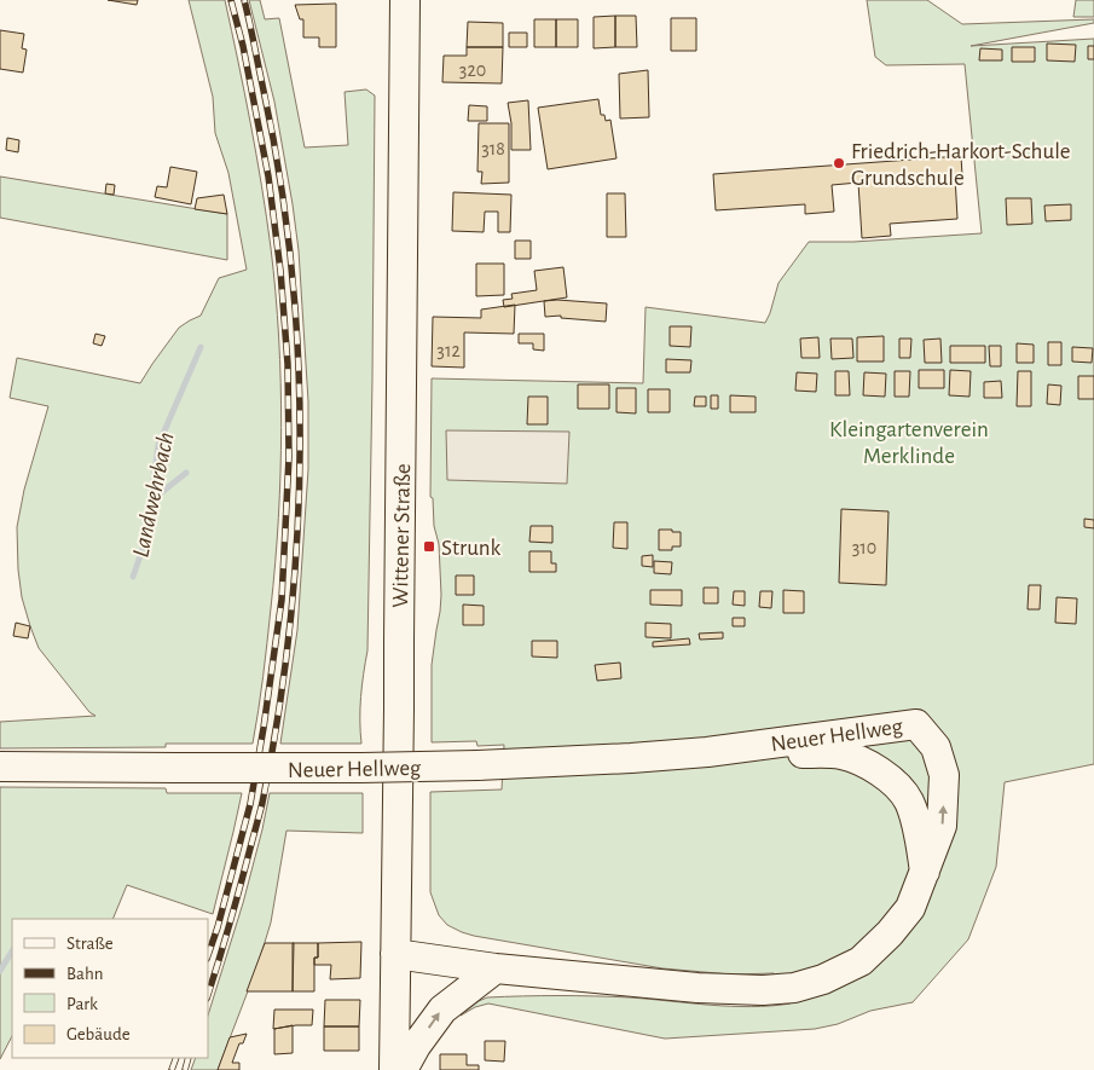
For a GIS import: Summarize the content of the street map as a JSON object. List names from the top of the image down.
{
  "streets": {
    "main road": ["Wittener Straße", "Neuer Hellweg"]
  },
  "crossings": [
    ["Wittener Straße", "Neuer Hellweg"]
  ],
  "water": ["Landwehrbach"],
  "parks": ["Kleingartenverein Merklinde"],
  "places": {
    "other": ["Friedrich-Harkort-Schule Grundschule"],
    "transit": ["Strunk"]
  },
  "house_numbers": [
    "320",
    "318",
    "312",
    "310"
  ],
  "legend": [
    "Straße",
    "Bahn",
    "Park",
    "Gebäude"
  ]
}
